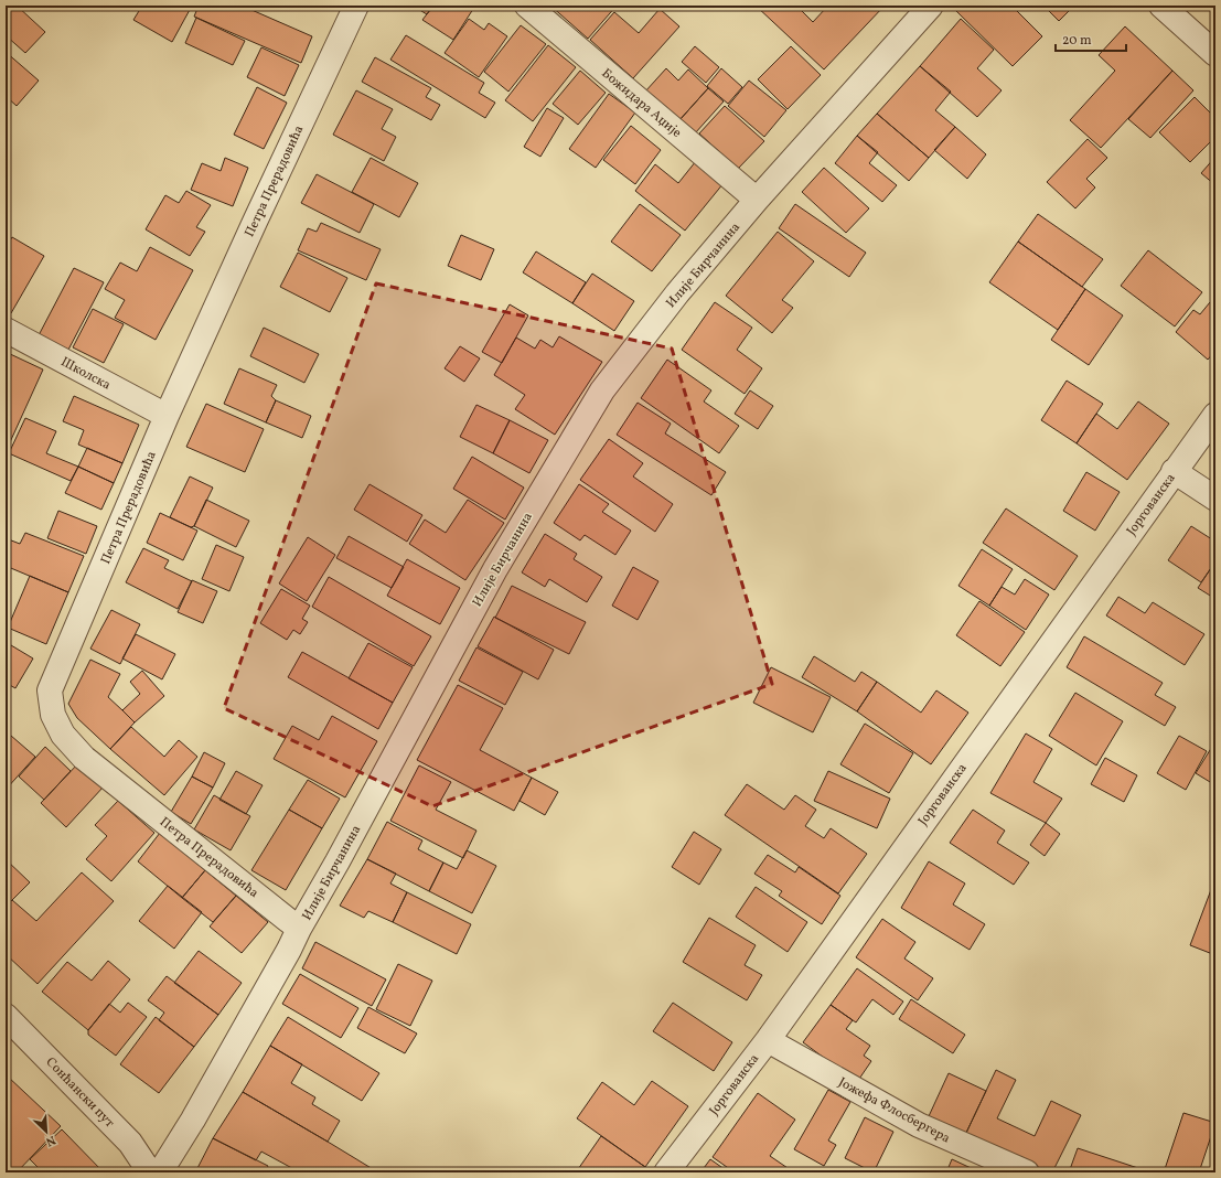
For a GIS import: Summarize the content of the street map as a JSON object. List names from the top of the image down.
{
  "streets": {
    "street": [
      "Божидара Аџије",
      "Петра Прерадовића",
      "Илије Бирчанина",
      "Школска",
      "Јоргованска",
      "Сонћански пут",
      "Јожефа Флосбергера"
    ]
  },
  "crossings": [
    ["Божидара Аџије", "Илије Бирчанина"],
    ["Петра Прерадовића", "Илије Бирчанина"],
    ["Петра Прерадовића", "Школска"],
    ["Јоргованска", "Јожефа Флосбергера"]
  ],
  "scale_bar": "20 m",
  "north": "bottom right"
}
